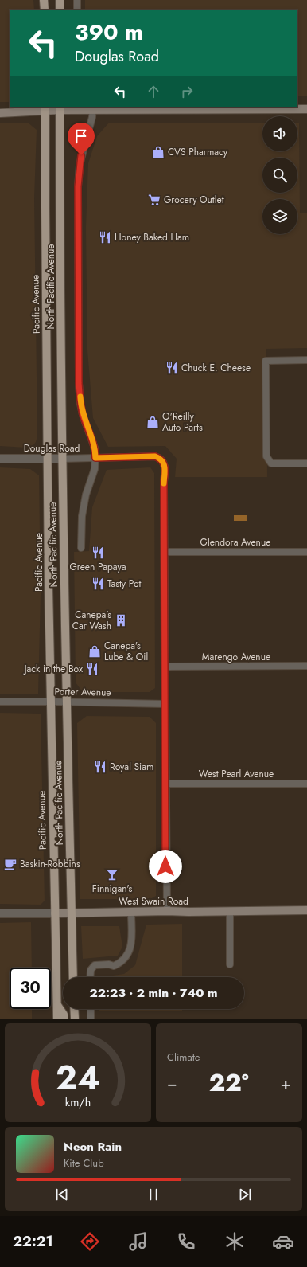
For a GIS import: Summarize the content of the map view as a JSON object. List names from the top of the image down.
{
  "streets": {
    "main road": ["North Pacific Avenue", "Pacific Avenue", "West Swain Road"],
    "street": [
      "Douglas Road",
      "Glendora Avenue",
      "Marengo Avenue",
      "Porter Avenue",
      "West Pearl Avenue"
    ]
  },
  "crossings": [
    ["North Pacific Avenue", "Douglas Road"],
    ["North Pacific Avenue", "Porter Avenue"],
    ["North Pacific Avenue", "West Swain Road"],
    ["Pacific Avenue", "Douglas Road"],
    ["Pacific Avenue", "Porter Avenue"],
    ["Pacific Avenue", "West Swain Road"],
    ["Douglas Road", "Glendora Avenue"]
  ],
  "places": {
    "shop": ["CVS Pharmacy", "O'Reilly Auto Parts", "Canepa's Lube & Oil"],
    "supermarket": ["Grocery Outlet"],
    "restaurant": [
      "Honey Baked Ham",
      "Chuck E. Cheese",
      "Green Papaya",
      "Tasty Pot",
      "Jack in the Box",
      "Royal Siam"
    ],
    "building": ["Canepa's Car Wash"],
    "cafe": ["Baskin-Robbins"],
    "bar": ["Finnigan's"]
  },
  "page": {
    "turn": ["390 m", "Douglas Road"],
    "limit": "30",
    "trip": "22:23 · 2 min · 740 m",
    "tile": "Climate",
    "heat": ["−", "22°", "+"],
    "song": ["Neon Rain", "Kite Club"],
    "tabs": "22:21",
    "gauge": ["24", "km/h"]
  }
}
